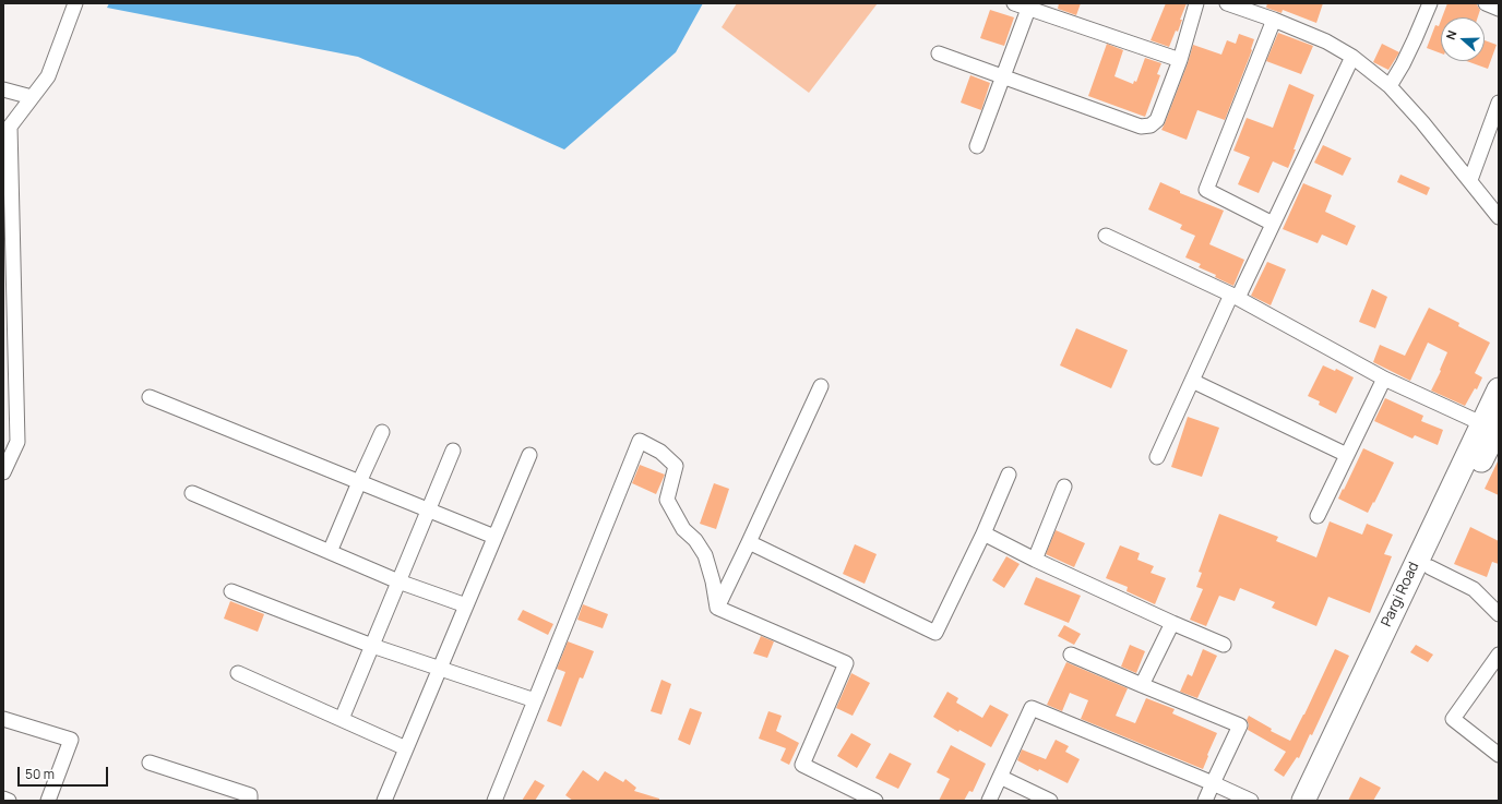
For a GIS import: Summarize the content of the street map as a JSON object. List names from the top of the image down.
{
  "streets": {
    "main road": ["Pargi Road"]
  },
  "scale_bar": "50 m",
  "north": "left"
}
